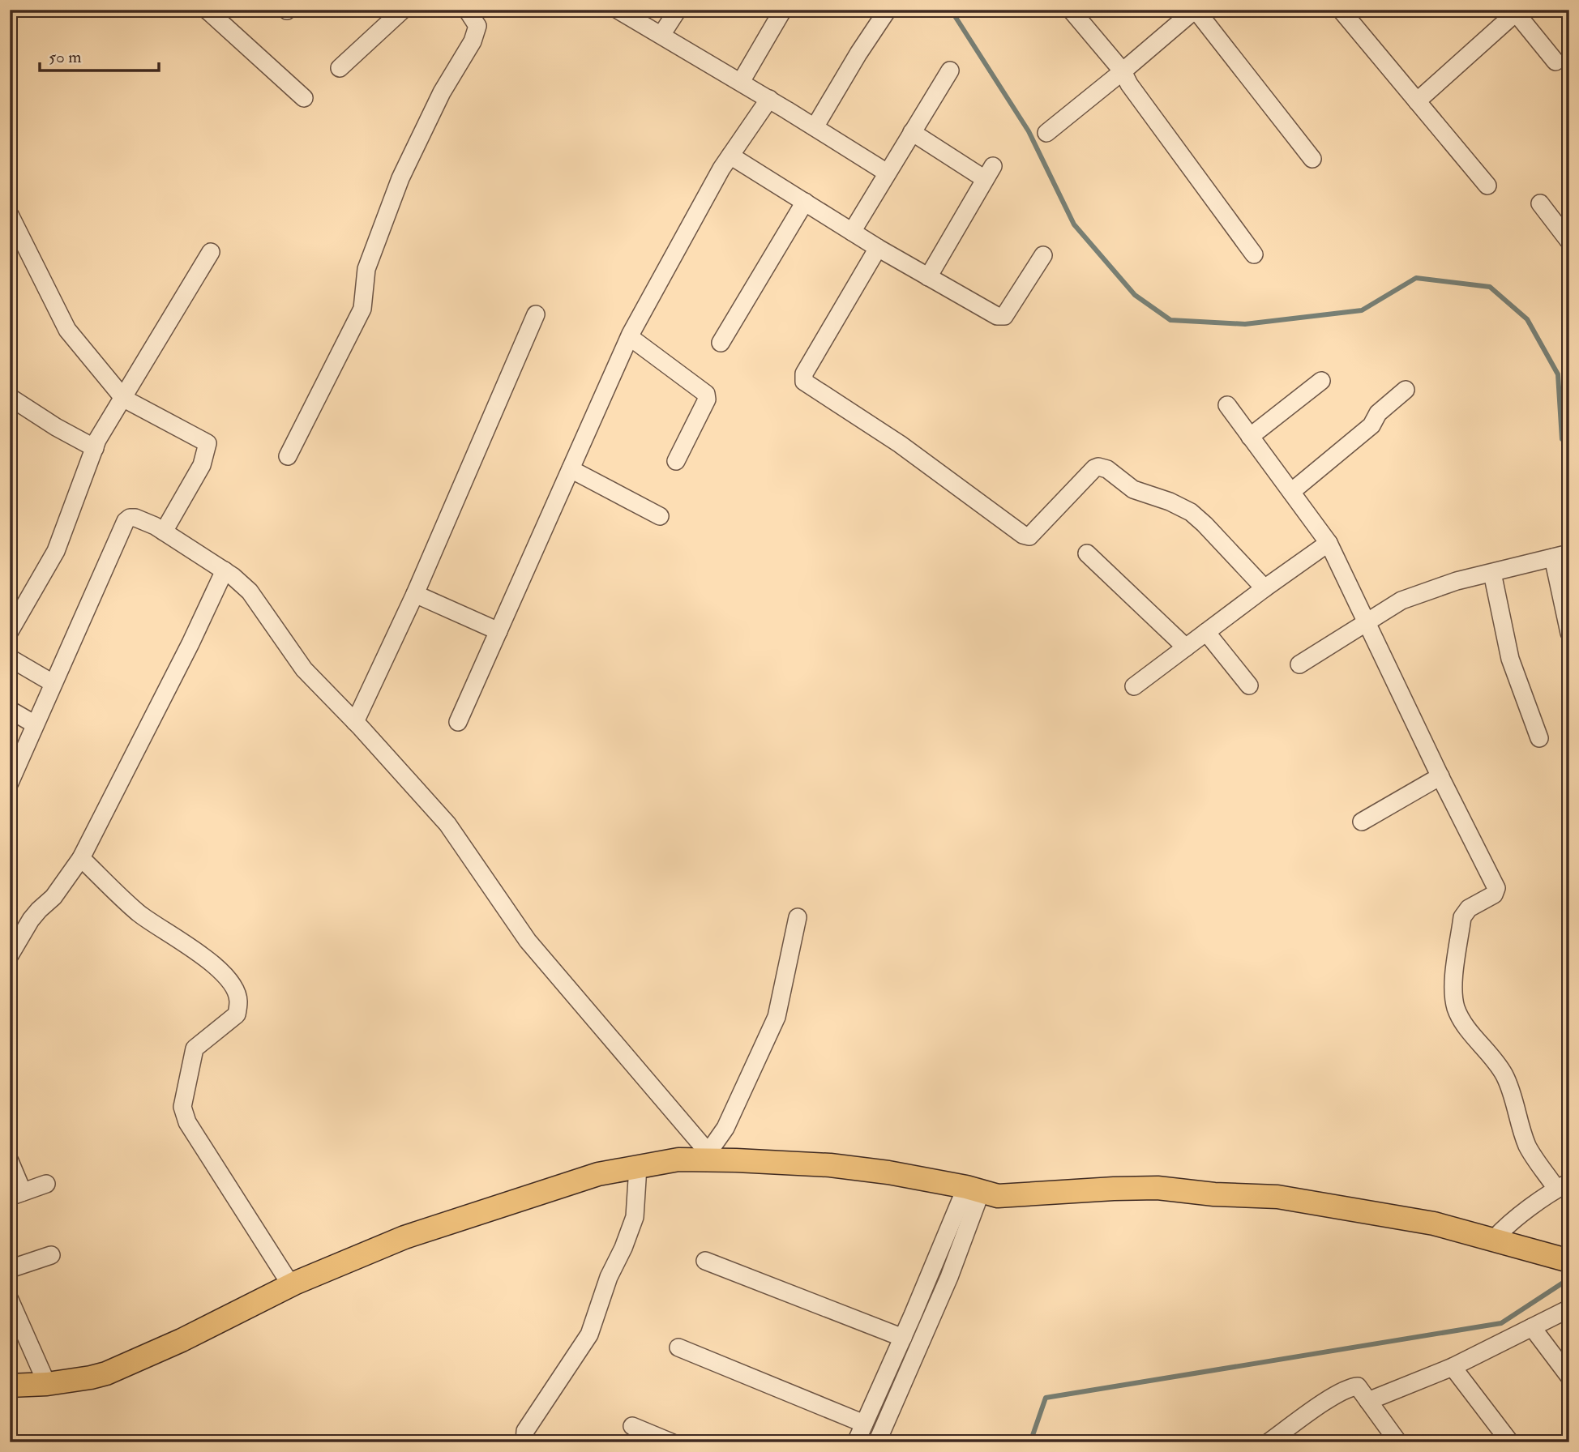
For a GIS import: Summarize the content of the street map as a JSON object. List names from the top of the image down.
{
  "scale_bar": "50 m"
}
